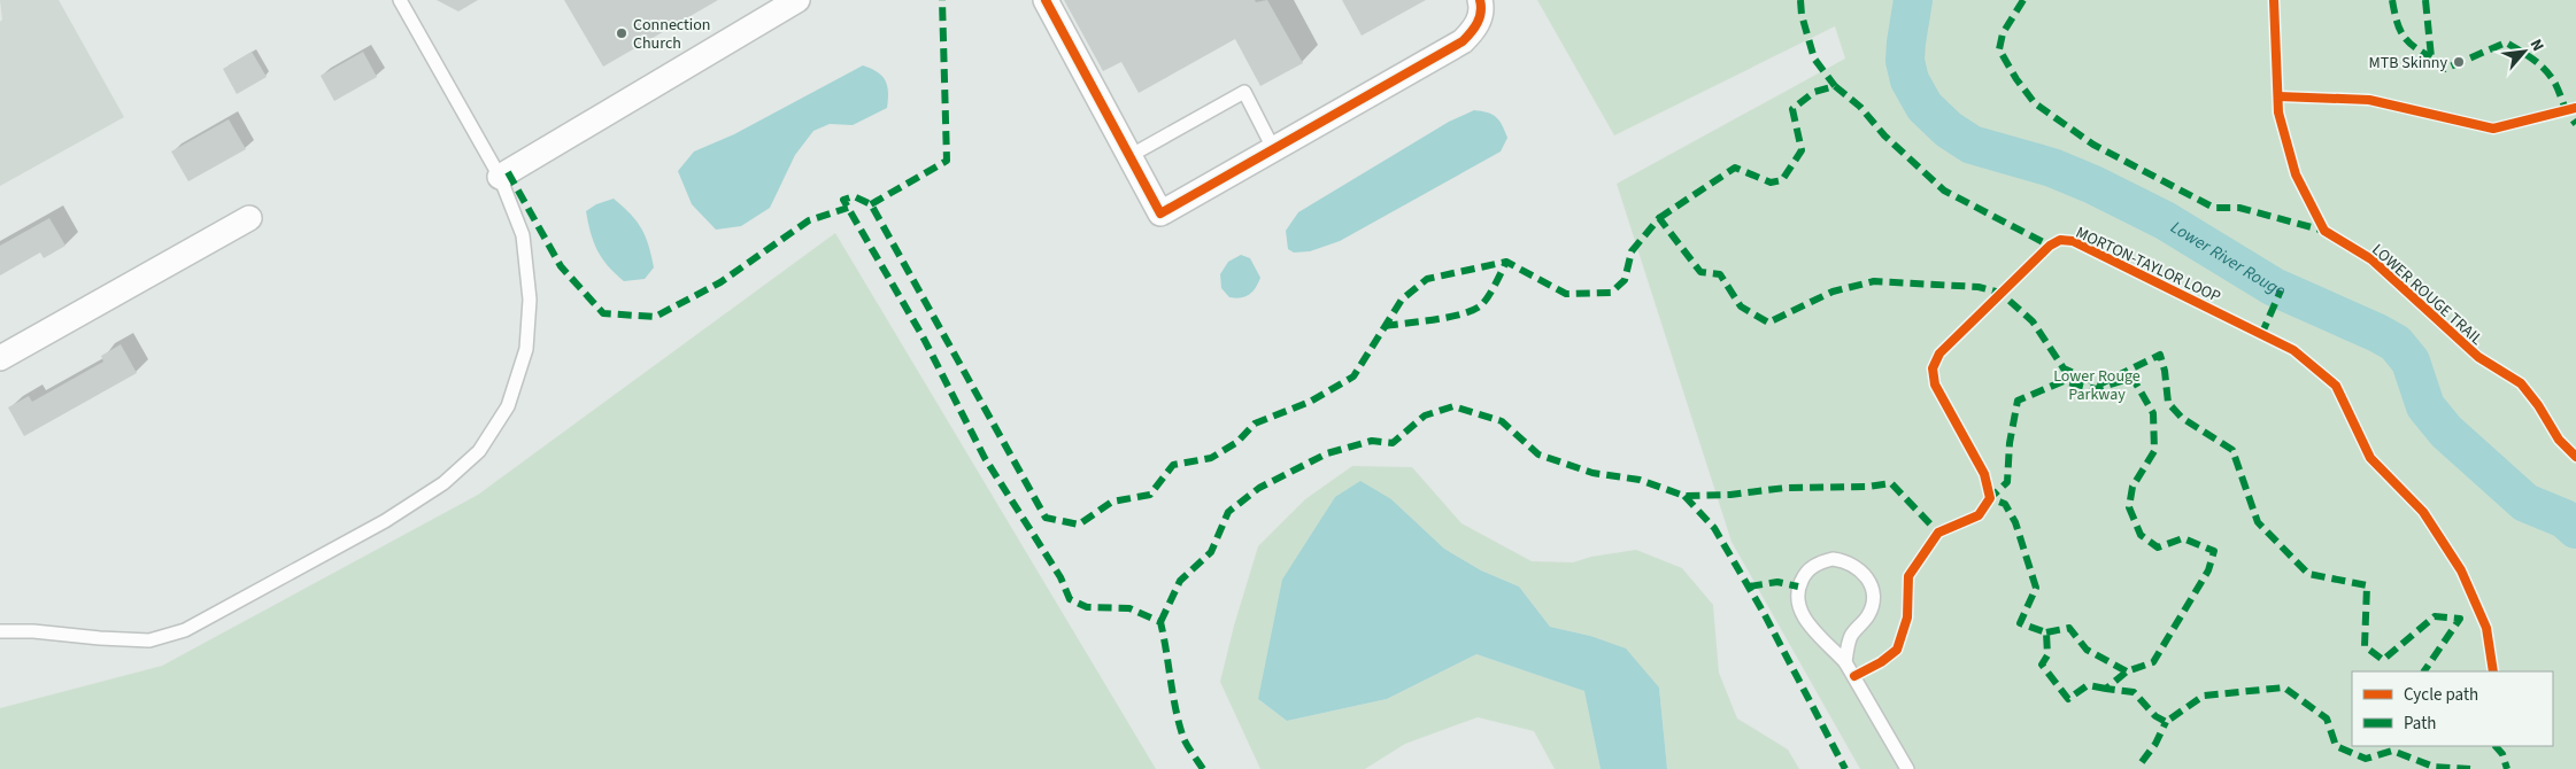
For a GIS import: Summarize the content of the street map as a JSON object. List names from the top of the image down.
{
  "streets": {
    "cycle path": ["MORTON-TAYLOR LOOP", "LOWER ROUGE TRAIL"]
  },
  "water": ["Lower River Rouge"],
  "parks": ["Lower Rouge Parkway"],
  "places": ["Connection Church", "MTB Skinny"],
  "legend": ["Cycle path", "Path"],
  "north": "top right"
}
